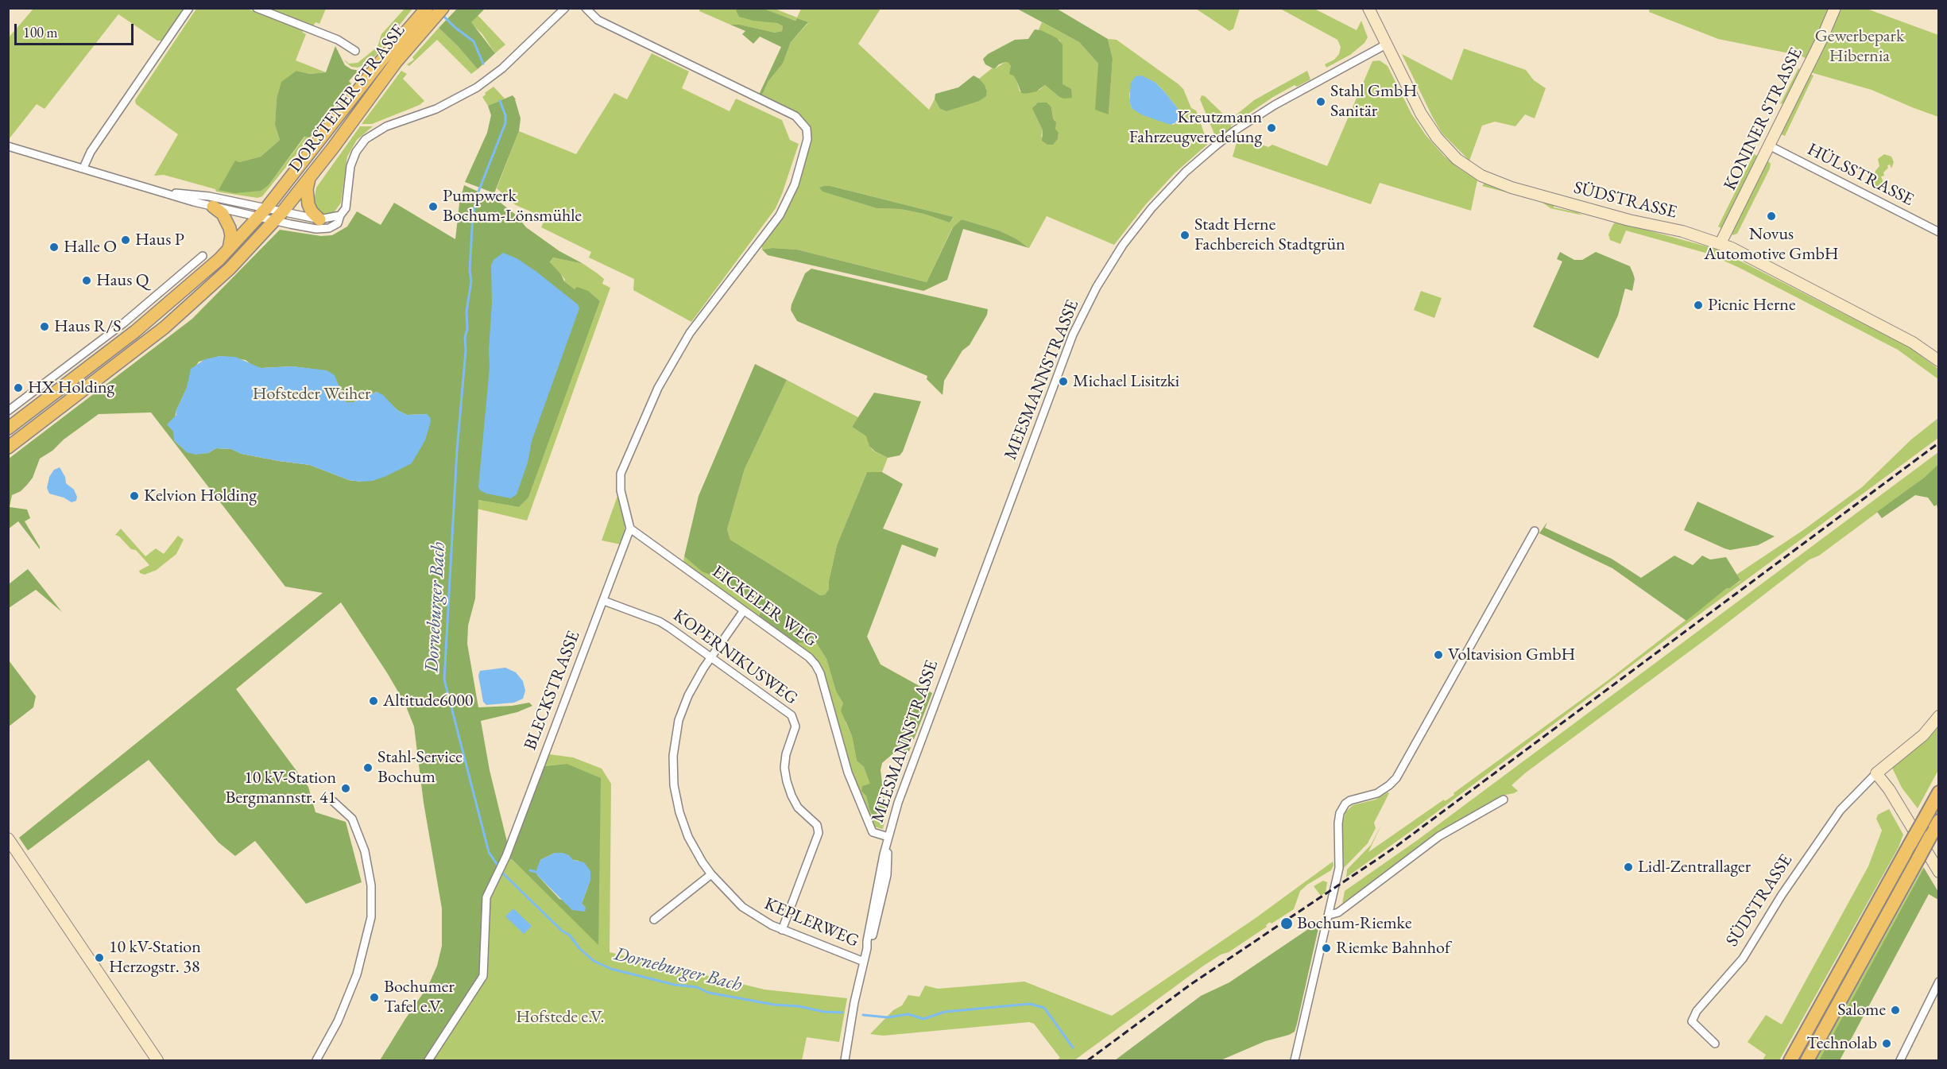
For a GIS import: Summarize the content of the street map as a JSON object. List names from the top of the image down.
{
  "streets": {
    "main road": ["DORSTENER STRASSE"],
    "street": [
      "KONINER STRASSE",
      "HÜLSSTRASSE",
      "SÜDSTRASSE",
      "MEESMANNSTRASSE",
      "EICKELER WEG",
      "KOPERNIKUSWEG",
      "BLECKSTRASSE",
      "KEPLERWEG"
    ]
  },
  "crossings": [
    ["KONINER STRASSE", "HÜLSSTRASSE"],
    ["KONINER STRASSE", "SÜDSTRASSE"],
    ["SÜDSTRASSE", "MEESMANNSTRASSE"],
    ["MEESMANNSTRASSE", "EICKELER WEG"],
    ["MEESMANNSTRASSE", "KEPLERWEG"],
    ["EICKELER WEG", "BLECKSTRASSE"],
    ["EICKELER WEG", "KEPLERWEG"],
    ["KOPERNIKUSWEG", "BLECKSTRASSE"],
    ["KOPERNIKUSWEG", "KEPLERWEG"]
  ],
  "water": ["Dorneburger Bach"],
  "parks": ["Gewerbepark Hibernia", "Hofsteder Weiher", "Hofstede e.V."],
  "places": [
    "Stahl GmbH Sanitär",
    "Kreutzmann Fahrzeugveredelung",
    "Pumpwerk Bochum-Lönsmühle",
    "Novus Automotive GmbH",
    "Stadt Herne Fachbereich Stadtgrün",
    "Haus P",
    "Halle O",
    "Haus Q",
    "Picnic Herne",
    "Haus R/S",
    "Michael Lisitzki",
    "HX Holding",
    "Kelvion Holding",
    "Voltavision GmbH",
    "Altitude6000",
    "Stahl-Service Bochum",
    "10 kV-Station Bergmannstr. 41",
    "Lidl-Zentrallager",
    "Bochum-Riemke",
    "Riemke Bahnhof",
    "10 kV-Station Herzogstr. 38",
    "Bochumer Tafel e.V.",
    "Salome",
    "Technolab"
  ],
  "scale_bar": "100 m"
}
